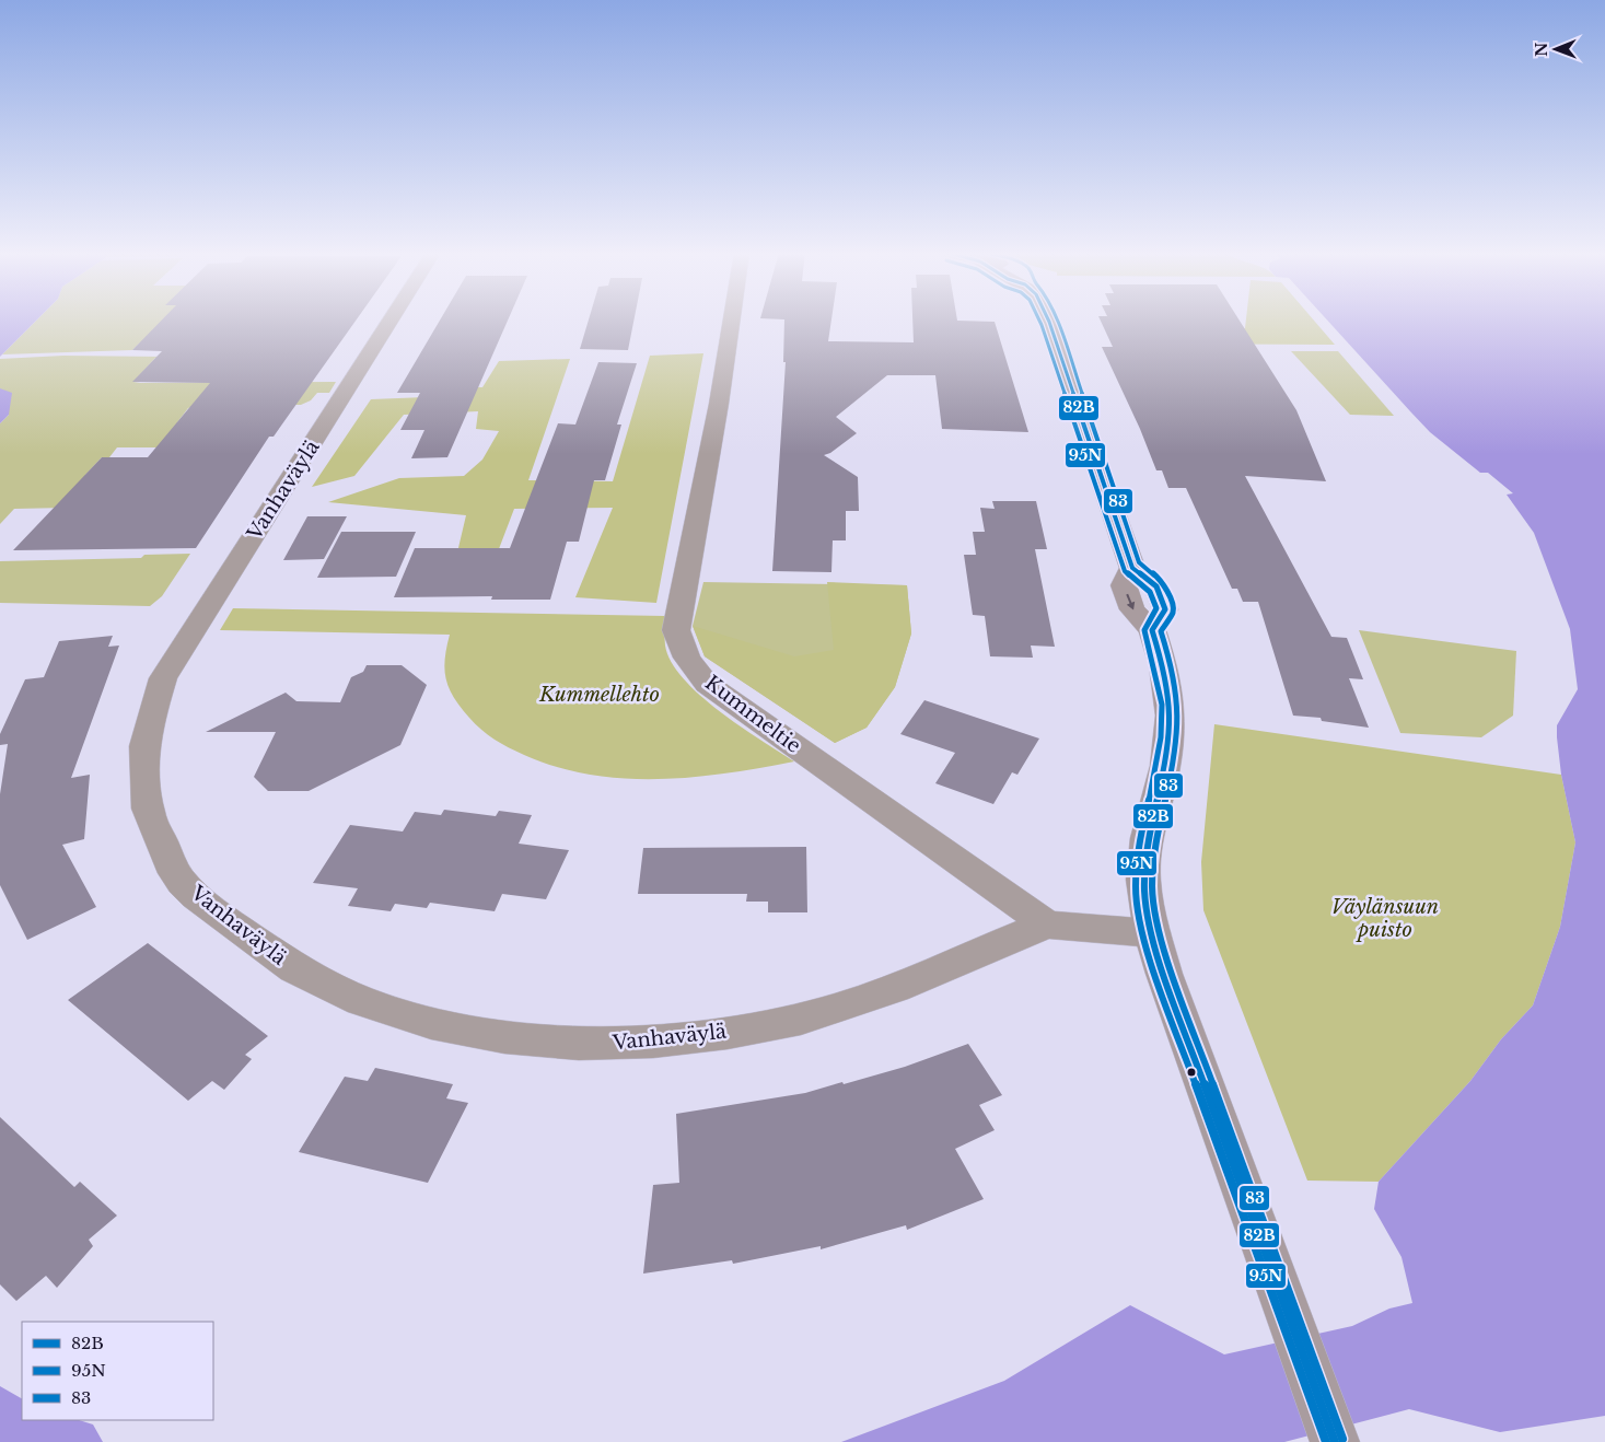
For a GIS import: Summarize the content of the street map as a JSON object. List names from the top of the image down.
{
  "streets": {
    "street": ["Vanhaväylä", "Kummeltie"]
  },
  "crossings": [
    ["Vanhaväylä", "Kummeltie"]
  ],
  "parks": ["Kummellehto", "Väylänsuun puisto"],
  "lines": ["transit line 82B", "transit line 95N", "transit line 83"],
  "legend": ["82B", "95N", "83"],
  "north": "left"
}
